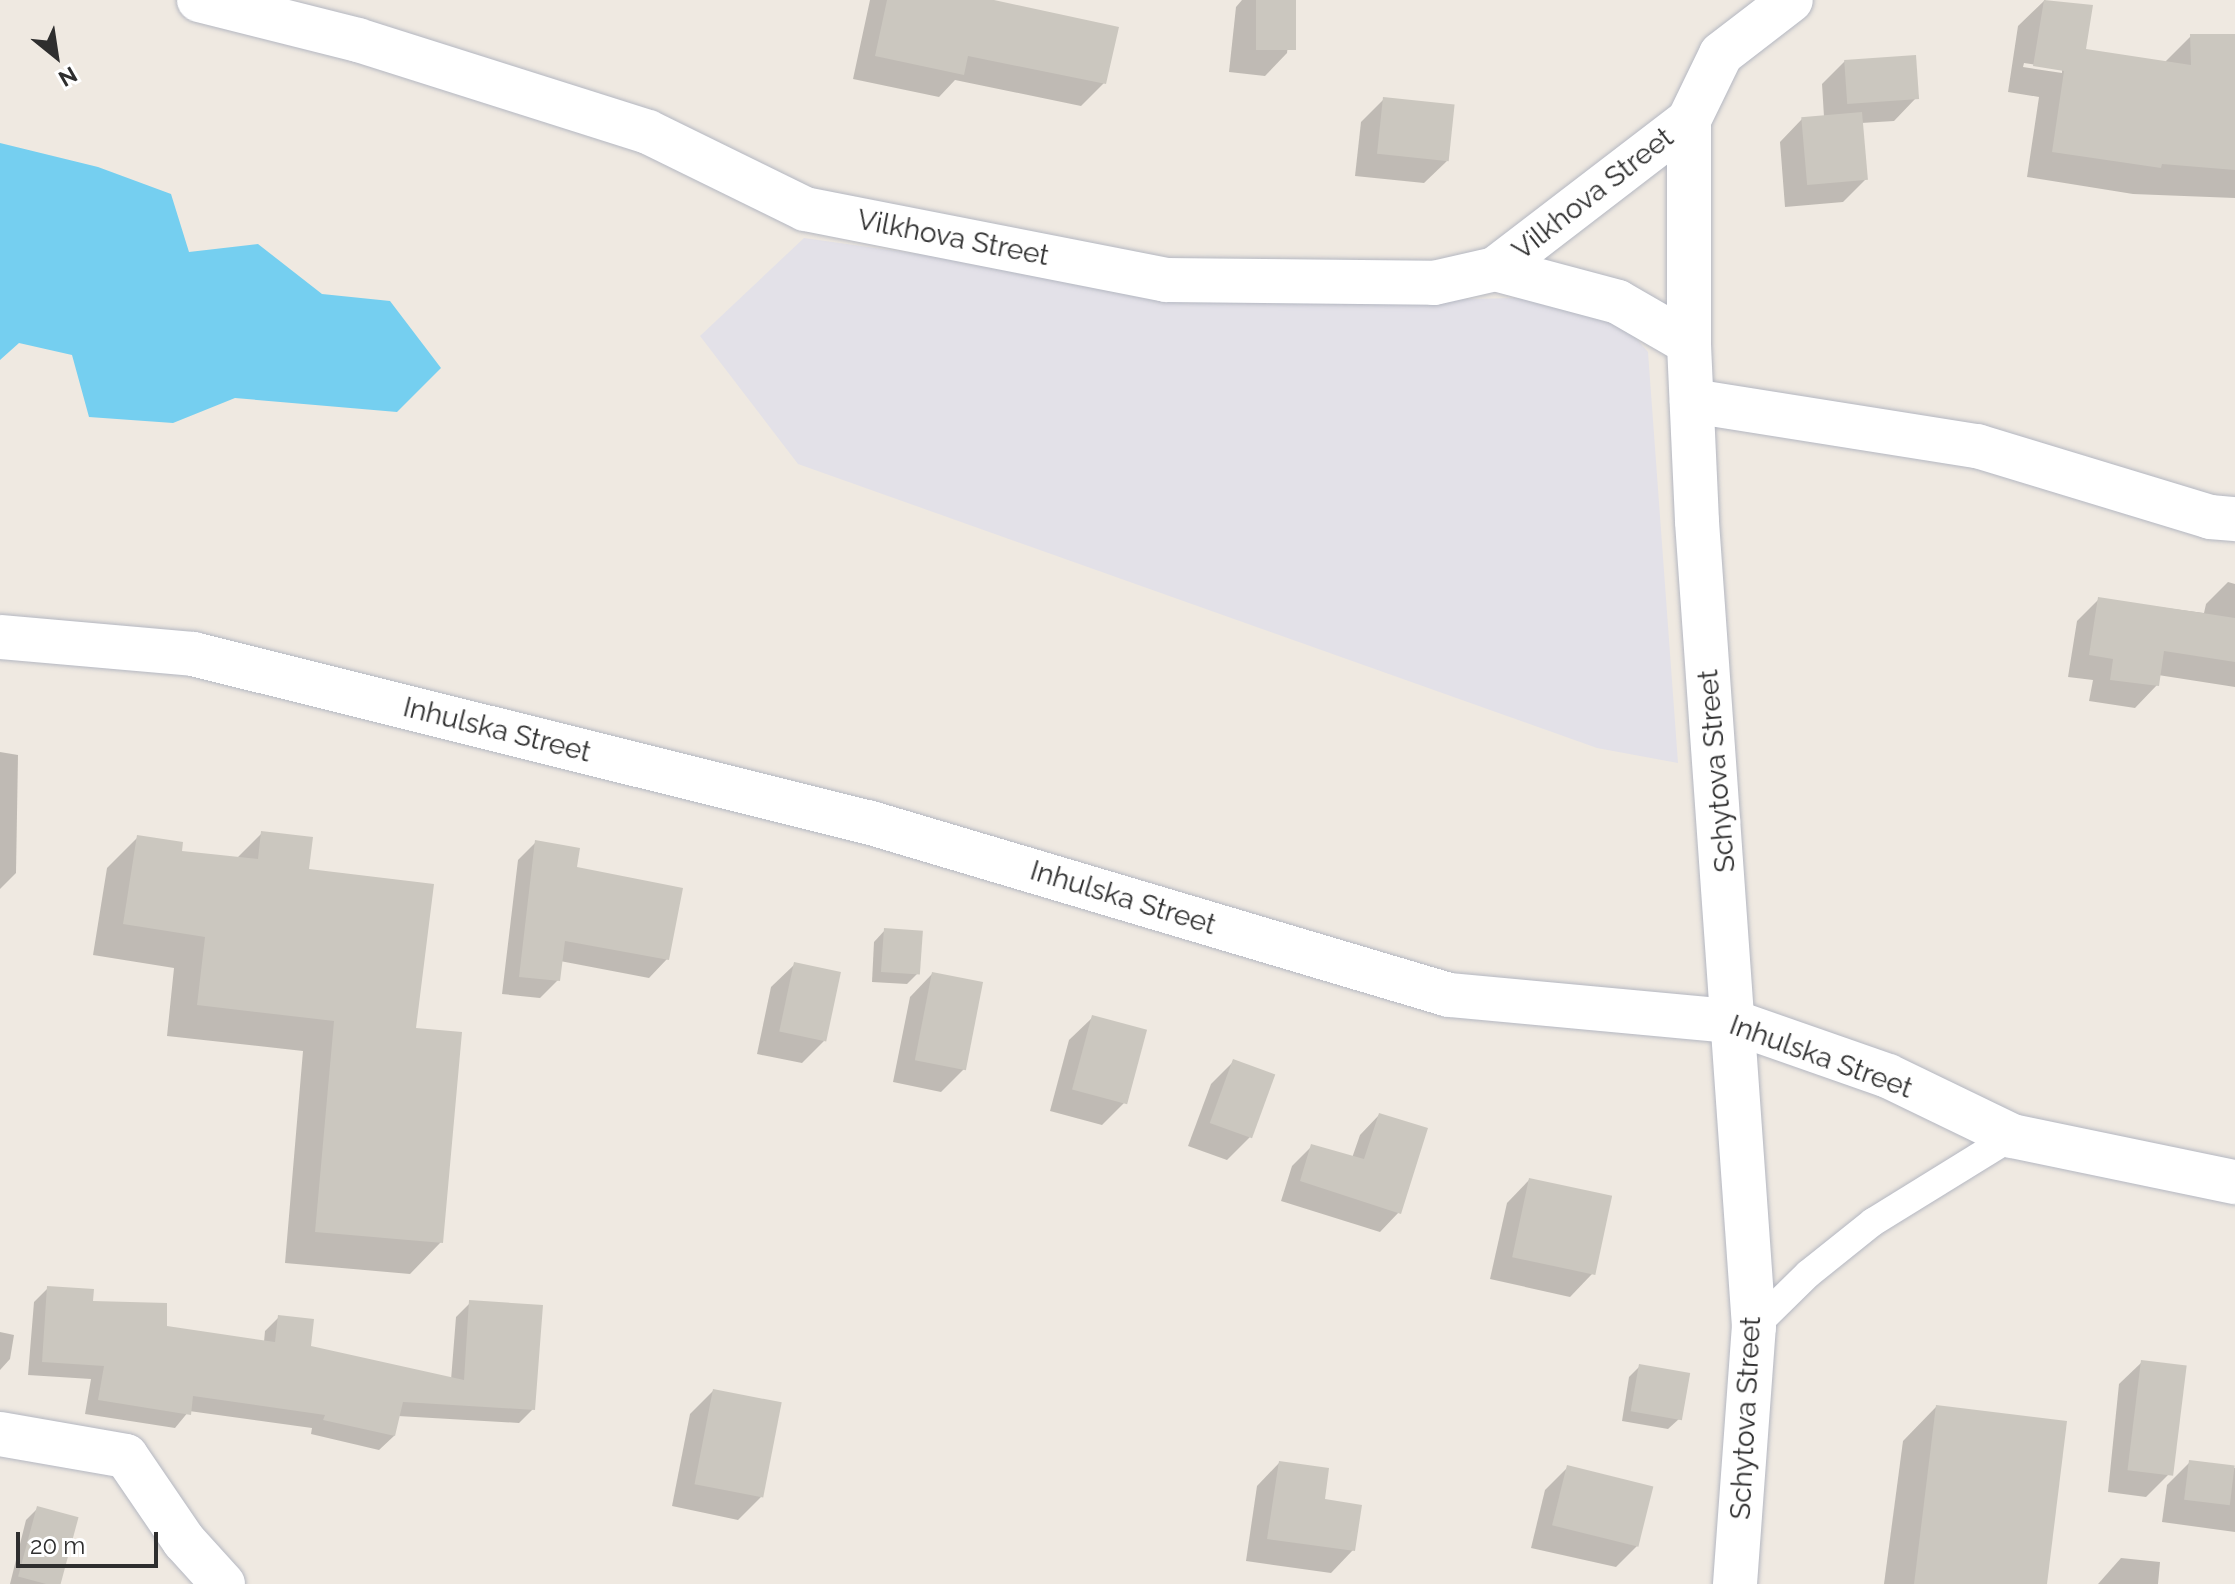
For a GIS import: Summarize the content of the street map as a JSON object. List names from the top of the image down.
{
  "streets": {
    "street": ["Vilkhova Street", "Inhulska Street", "Schytova Street"]
  },
  "crossings": [
    ["Vilkhova Street", "Schytova Street"],
    ["Inhulska Street", "Schytova Street"]
  ],
  "scale_bar": "20 m",
  "north": "bottom right"
}
